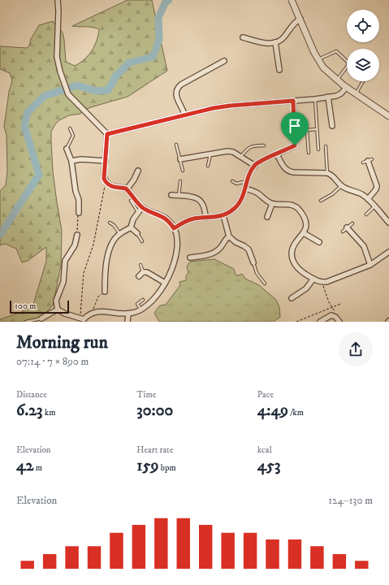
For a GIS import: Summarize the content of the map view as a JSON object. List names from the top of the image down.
{
  "scale_bar": "100 m",
  "page": {
    "scale": "100 m",
    "heading": ["Morning run", "07:14 · 7 × 890 m"],
    "stats": [
      ["Distance", "6.23 km"],
      ["Time", "30:00"],
      ["Pace", "4:49 /km"],
      ["Elevation", "42 m"],
      ["Heart rate", "159 bpm"],
      ["kcal", "453"]
    ],
    "chart": ["Elevation", "124–130 m"]
  }
}
